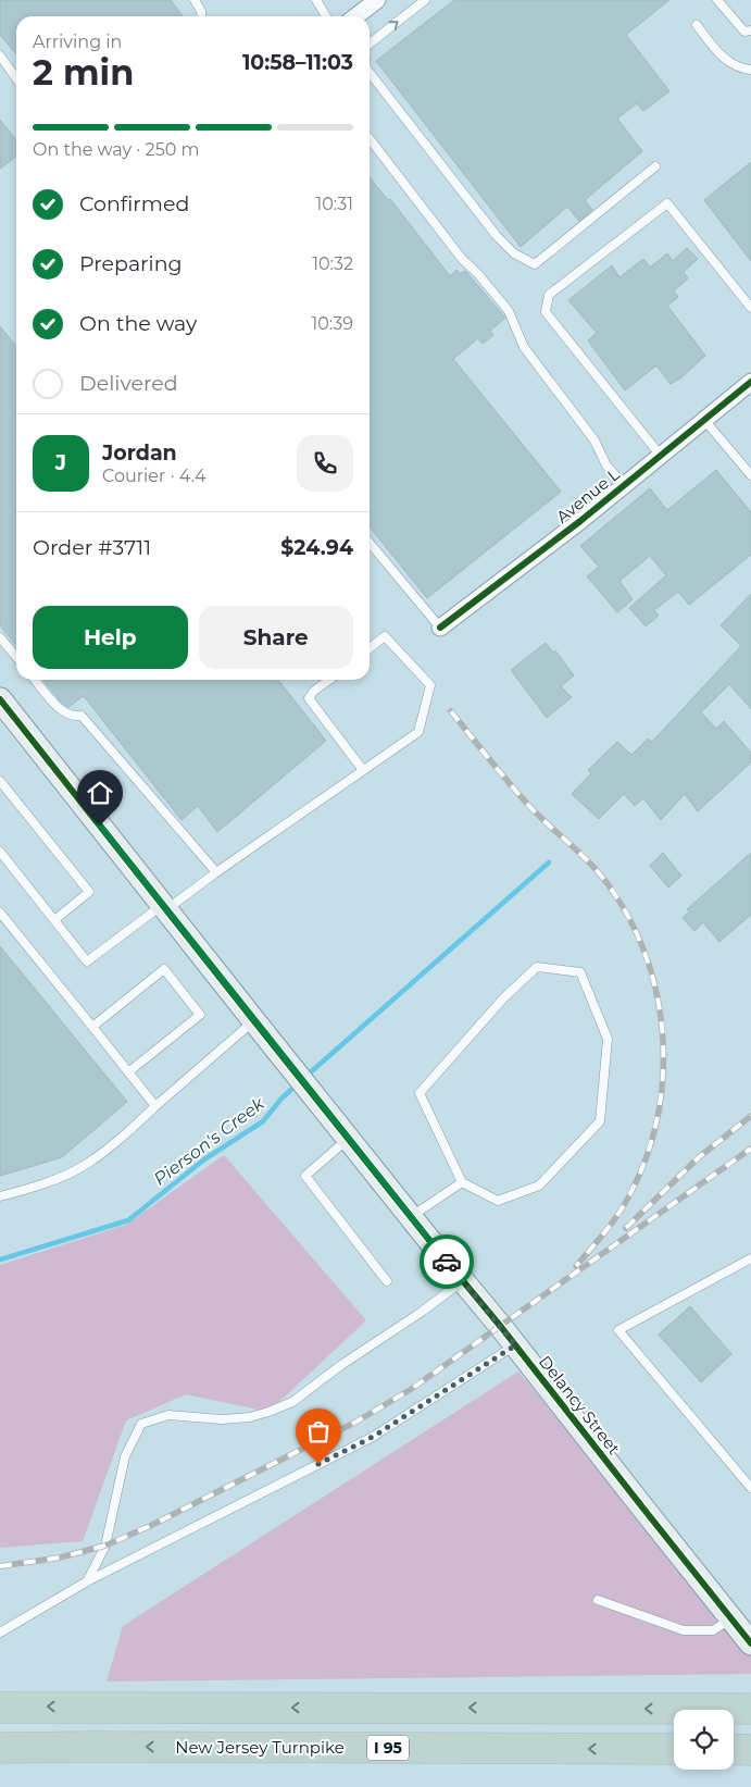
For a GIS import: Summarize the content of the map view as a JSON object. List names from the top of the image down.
{
  "streets": {
    "highway": ["New Jersey Turnpike", "I 95"],
    "street": ["Avenue L", "Delancy Street"]
  },
  "water": ["Pierson's Creek"],
  "page": {
    "heading": ["2 min", "Arriving in", "10:58–11:03"],
    "panel": [
      "Jordan",
      "Courier · 4.4",
      "Order #3711",
      "$24.94"
    ],
    "bar": "On the way · 250 m",
    "list": [
      ["Confirmed", "10:31"],
      ["Preparing", "10:32"],
      ["On the way", "10:39"],
      "Delivered"
    ],
    "round": "J",
    "buttons": ["Help", "Share"]
  }
}
